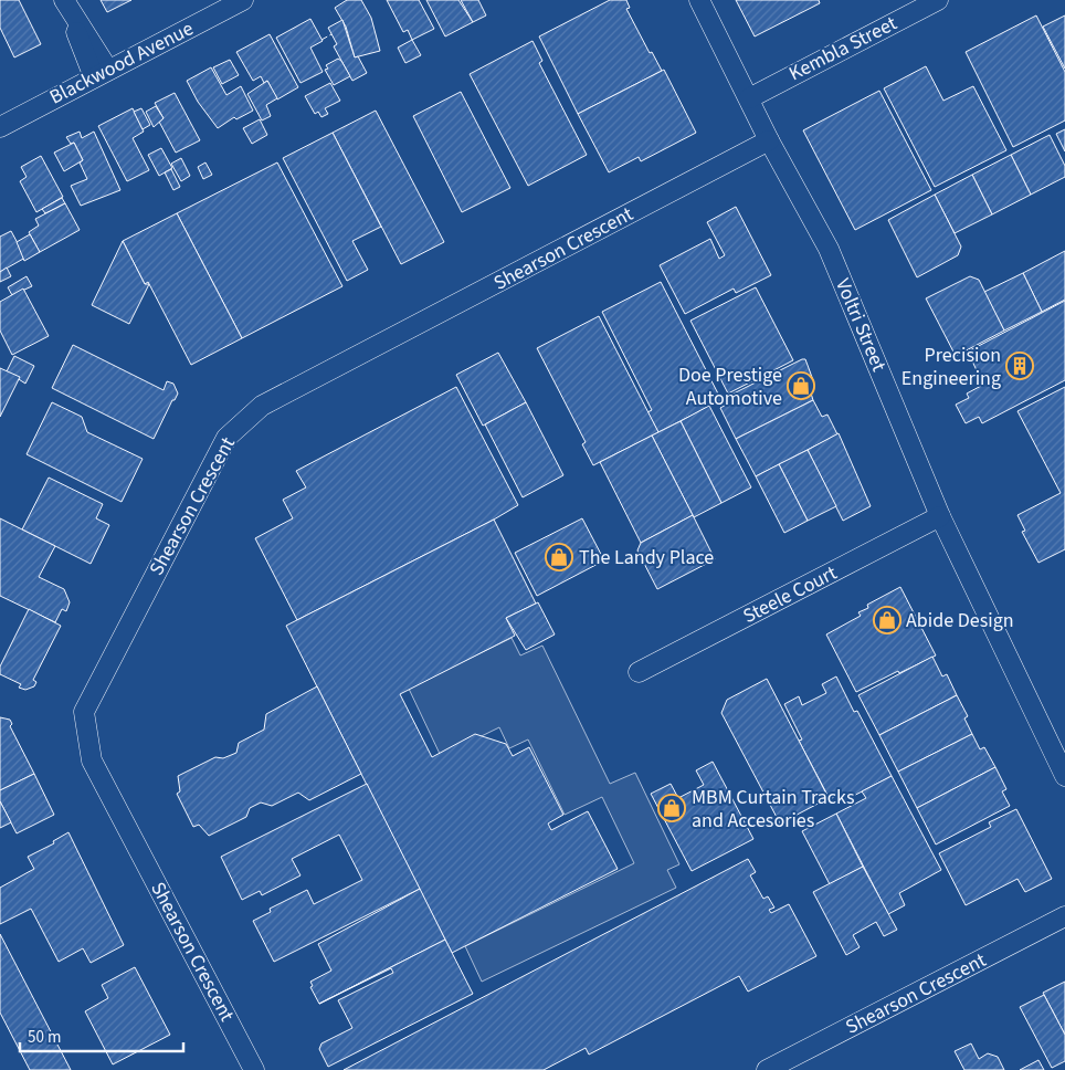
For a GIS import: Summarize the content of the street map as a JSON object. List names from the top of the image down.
{
  "streets": {
    "street": [
      "Kembla Street",
      "Blackwood Avenue",
      "Shearson Crescent",
      "Voltri Street",
      "Steele Court"
    ]
  },
  "crossings": [
    ["Kembla Street", "Voltri Street"],
    ["Shearson Crescent", "Voltri Street"],
    ["Voltri Street", "Steele Court"]
  ],
  "places": {
    "building": ["Precision Engineering"],
    "shop": [
      "Doe Prestige Automotive",
      "The Landy Place",
      "Abide Design",
      "MBM Curtain Tracks and Accesories"
    ]
  },
  "scale_bar": "50 m"
}
